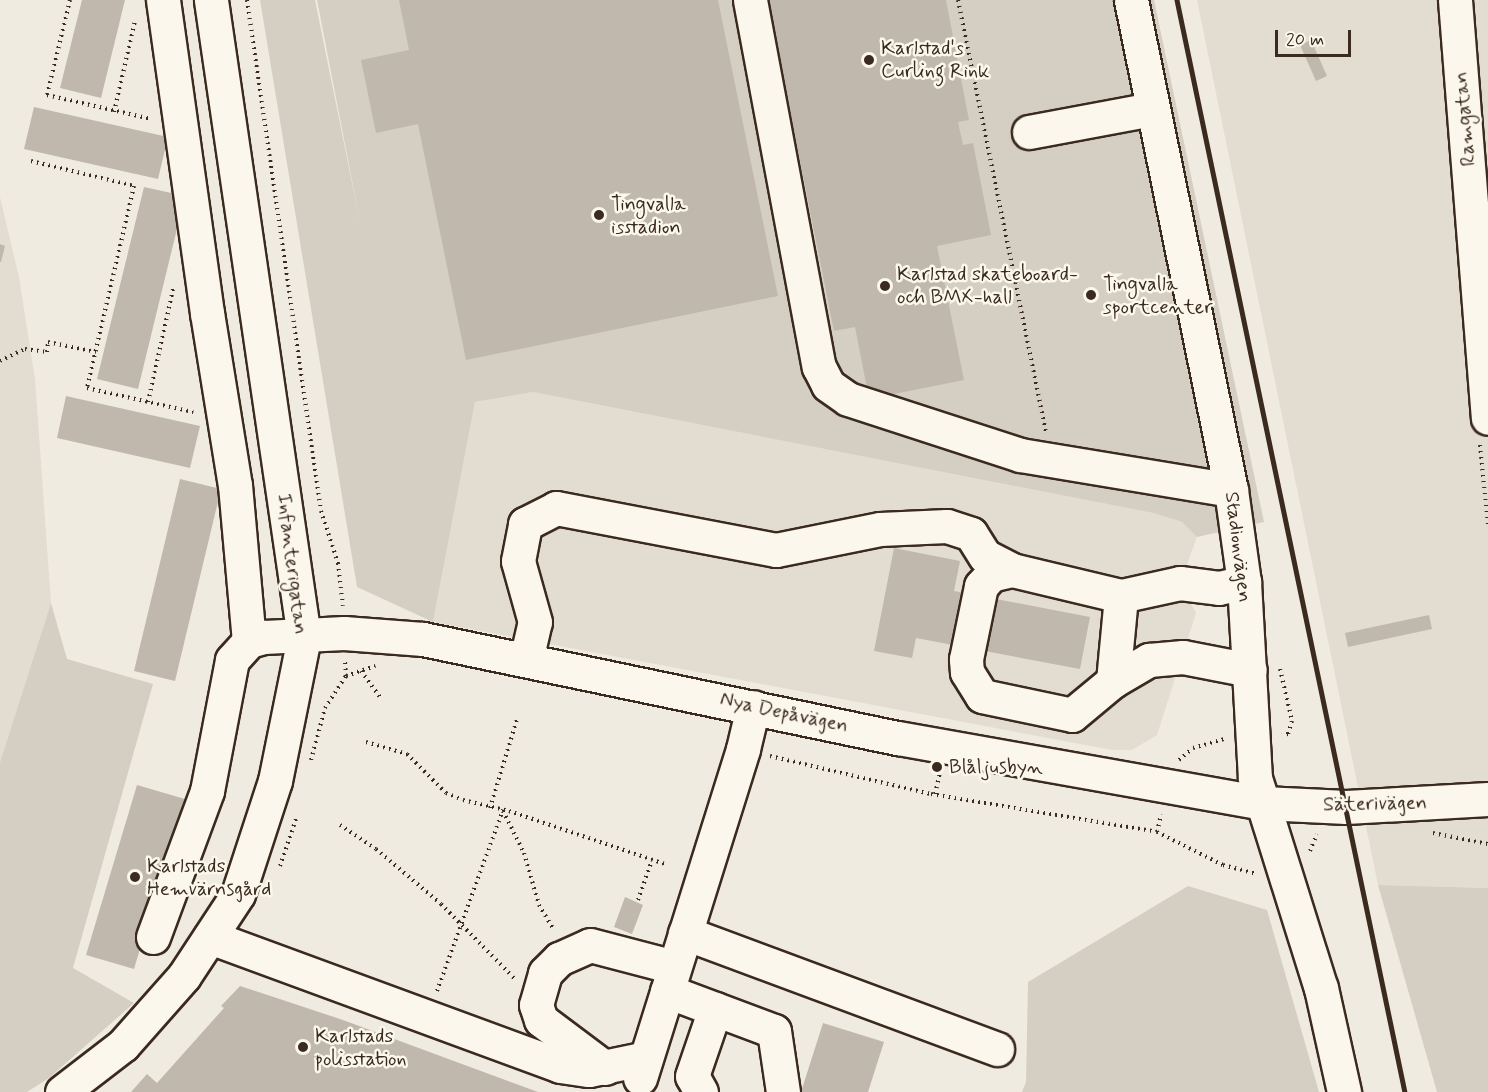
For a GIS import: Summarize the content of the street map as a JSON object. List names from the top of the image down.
{
  "streets": {
    "street": [
      "Ramgatan",
      "Stadionvägen",
      "Infanterigatan",
      "Nya Depåvägen",
      "Säterivägen"
    ]
  },
  "crossings": [
    ["Stadionvägen", "Nya Depåvägen"],
    ["Stadionvägen", "Säterivägen"],
    ["Infanterigatan", "Nya Depåvägen"],
    ["Nya Depåvägen", "Säterivägen"]
  ],
  "places": [
    "Karlstad's Curling Rink",
    "Tingvalla isstadion",
    "Karlstad skateboard- och BMX-hall",
    "Tingvalla sportcenter",
    "Blåljusbyn",
    "Karlstads Hemvärnsgård",
    "Karlstads polisstation"
  ],
  "scale_bar": "20 m"
}
